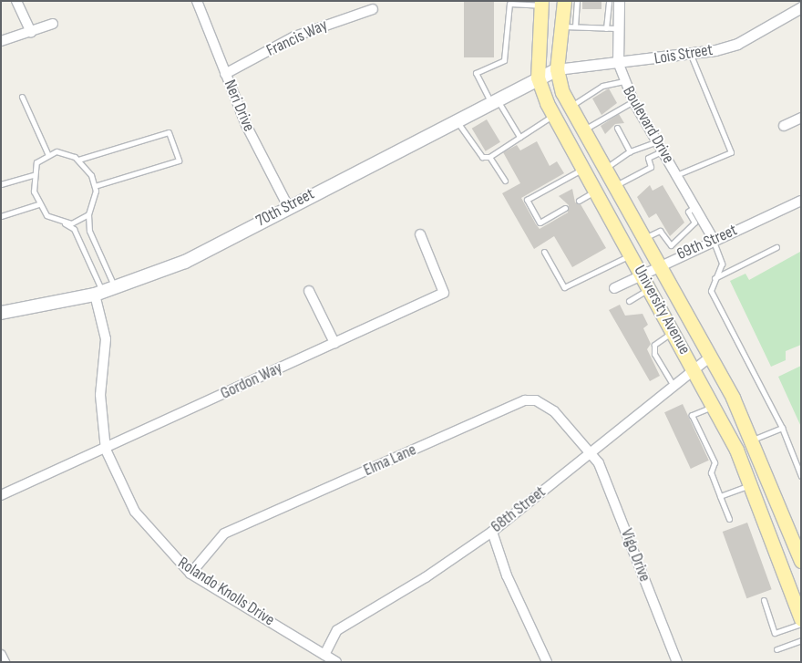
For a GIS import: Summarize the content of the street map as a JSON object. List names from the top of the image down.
{
  "streets": {
    "main road": ["70th Street", "University Avenue"],
    "street": [
      "Francis Way",
      "Lois Street",
      "Neri Drive",
      "Boulevard Drive",
      "69th Street",
      "Gordon Way",
      "Elma Lane",
      "68th Street",
      "Vigo Drive",
      "Rolando Knolls Drive"
    ]
  },
  "crossings": [
    ["Francis Way", "Neri Drive"],
    ["Lois Street", "Boulevard Drive"],
    ["Lois Street", "70th Street"],
    ["Lois Street", "University Avenue"],
    ["Neri Drive", "70th Street"],
    ["Boulevard Drive", "69th Street"],
    ["70th Street", "University Avenue"],
    ["70th Street", "Rolando Knolls Drive"],
    ["69th Street", "University Avenue"],
    ["University Avenue", "68th Street"],
    ["Gordon Way", "Rolando Knolls Drive"],
    ["Elma Lane", "68th Street"],
    ["Elma Lane", "Vigo Drive"],
    ["Elma Lane", "Rolando Knolls Drive"],
    ["68th Street", "Vigo Drive"],
    ["68th Street", "Rolando Knolls Drive"]
  ]
}
